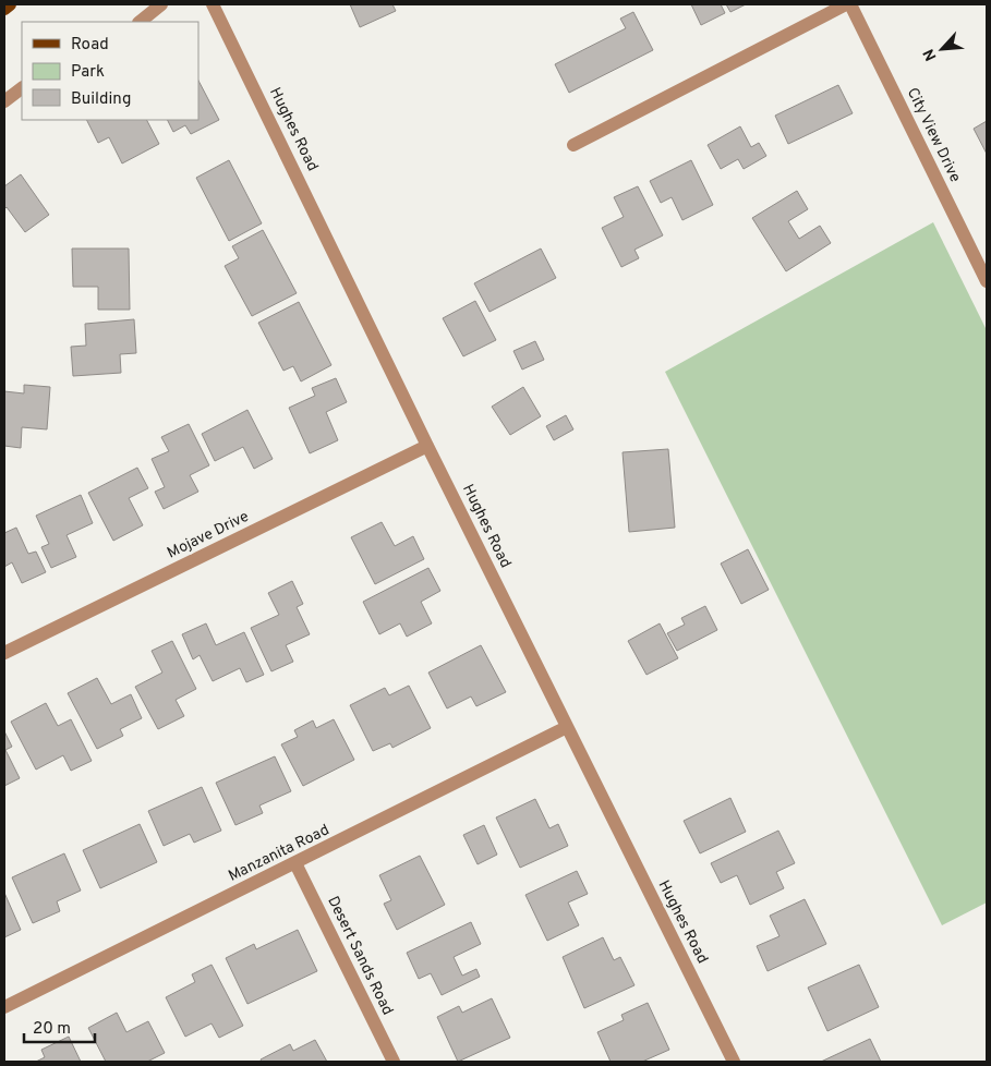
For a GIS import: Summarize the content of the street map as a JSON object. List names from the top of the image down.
{
  "streets": {
    "street": [
      "Hughes Road",
      "City View Drive",
      "Mojave Drive",
      "Manzanita Road",
      "Desert Sands Road"
    ]
  },
  "crossings": [
    ["Hughes Road", "Mojave Drive"],
    ["Hughes Road", "Manzanita Road"],
    ["Manzanita Road", "Desert Sands Road"]
  ],
  "legend": ["Road", "Park", "Building"],
  "scale_bar": "20 m",
  "north": "bottom left"
}
